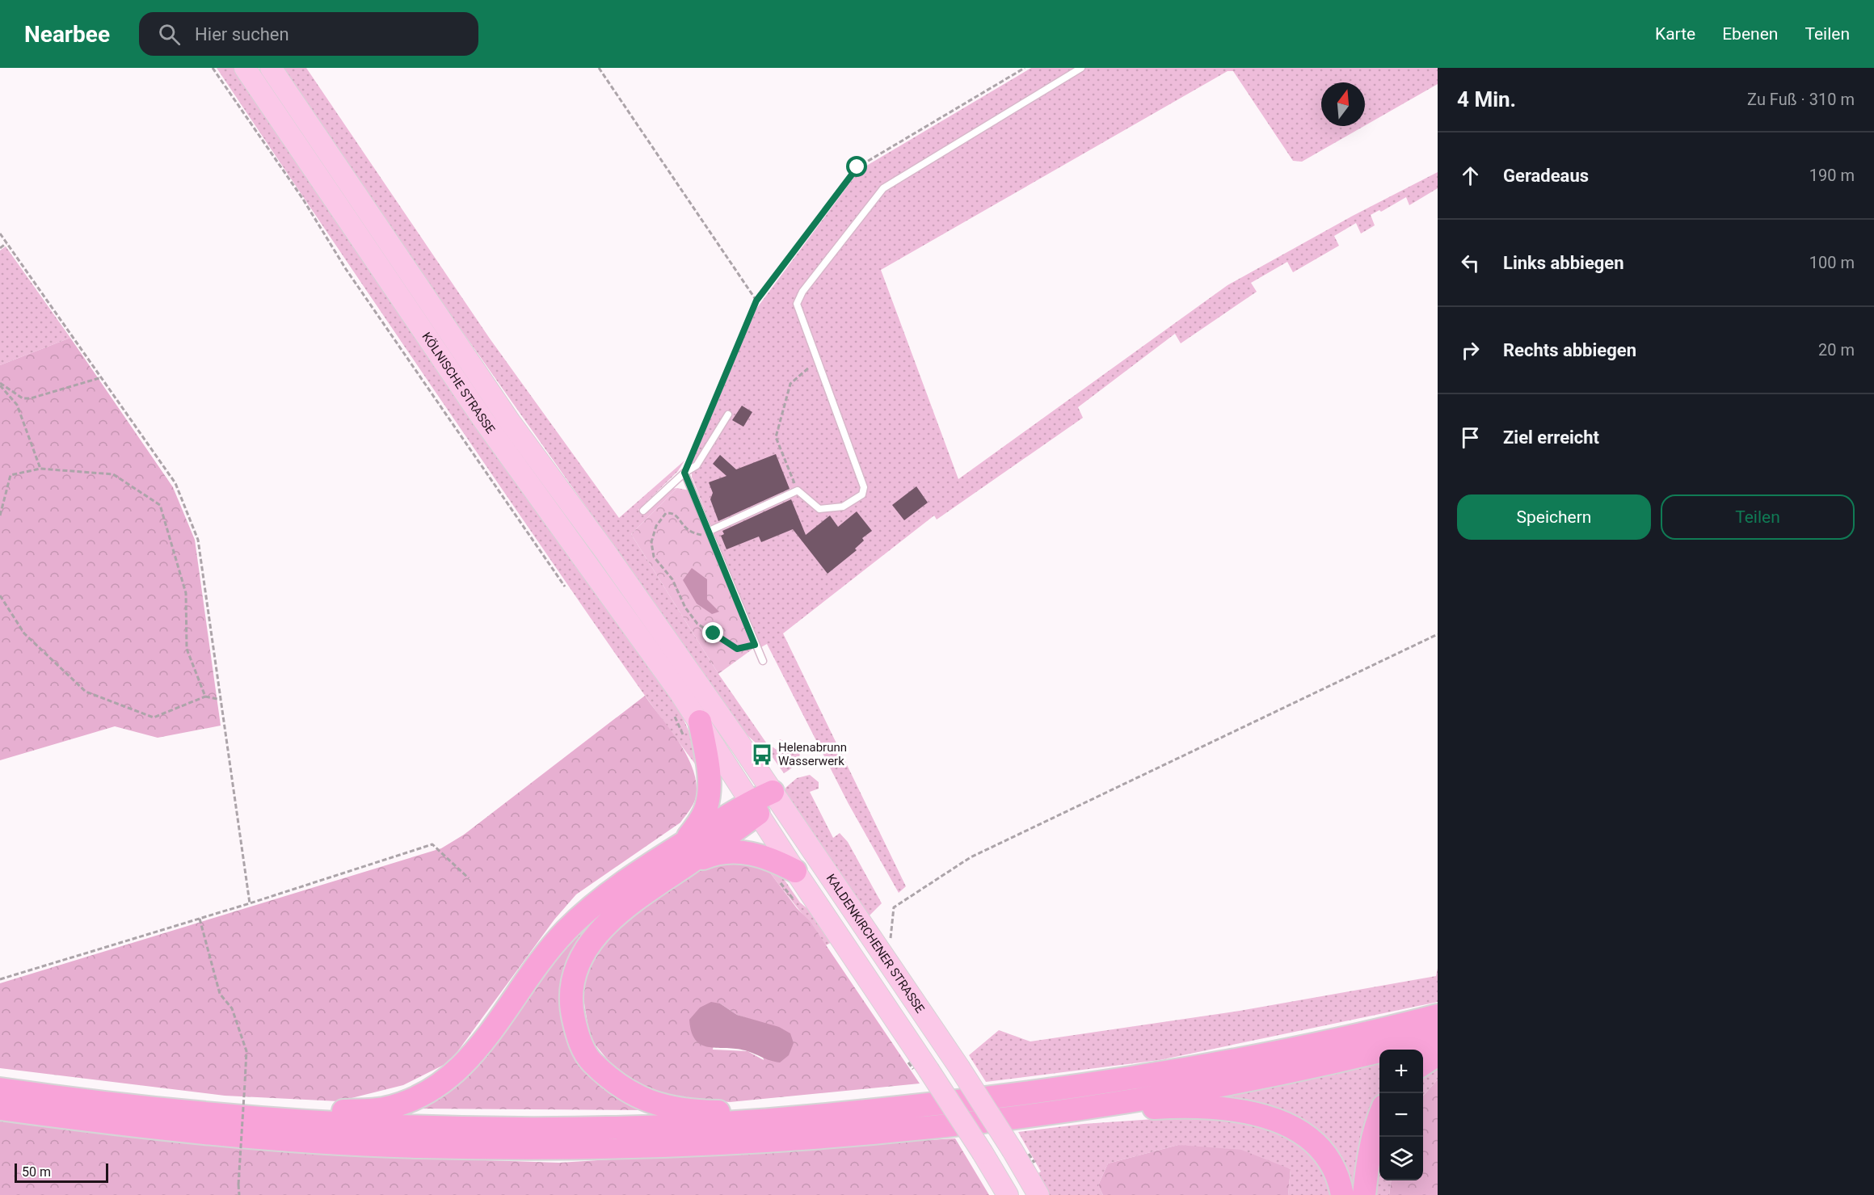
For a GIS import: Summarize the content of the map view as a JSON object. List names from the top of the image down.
{
  "streets": {
    "main road": ["KÖLNISCHE STRASSE", "KALDENKIRCHENER STRASSE"]
  },
  "crossings": [
    ["KÖLNISCHE STRASSE", "KALDENKIRCHENER STRASSE"]
  ],
  "places": {
    "bus stop": ["Helenabrunn Wasserwerk"]
  },
  "scale_bar": "50 m",
  "north": "top",
  "page": {
    "header": "Nearbee",
    "search": "Hier suchen",
    "nav": ["Karte", "Ebenen", "Teilen"],
    "heading": ["4 Min.", "Zu Fuß · 310 m"],
    "list": [
      ["Geradeaus", "190 m"],
      ["Links abbiegen", "100 m"],
      ["Rechts abbiegen", "20 m"],
      "Ziel erreicht"
    ],
    "buttons": ["Speichern", "Teilen"],
    "map_buttons": ["+", "−"],
    "scale": "50 m"
  }
}
